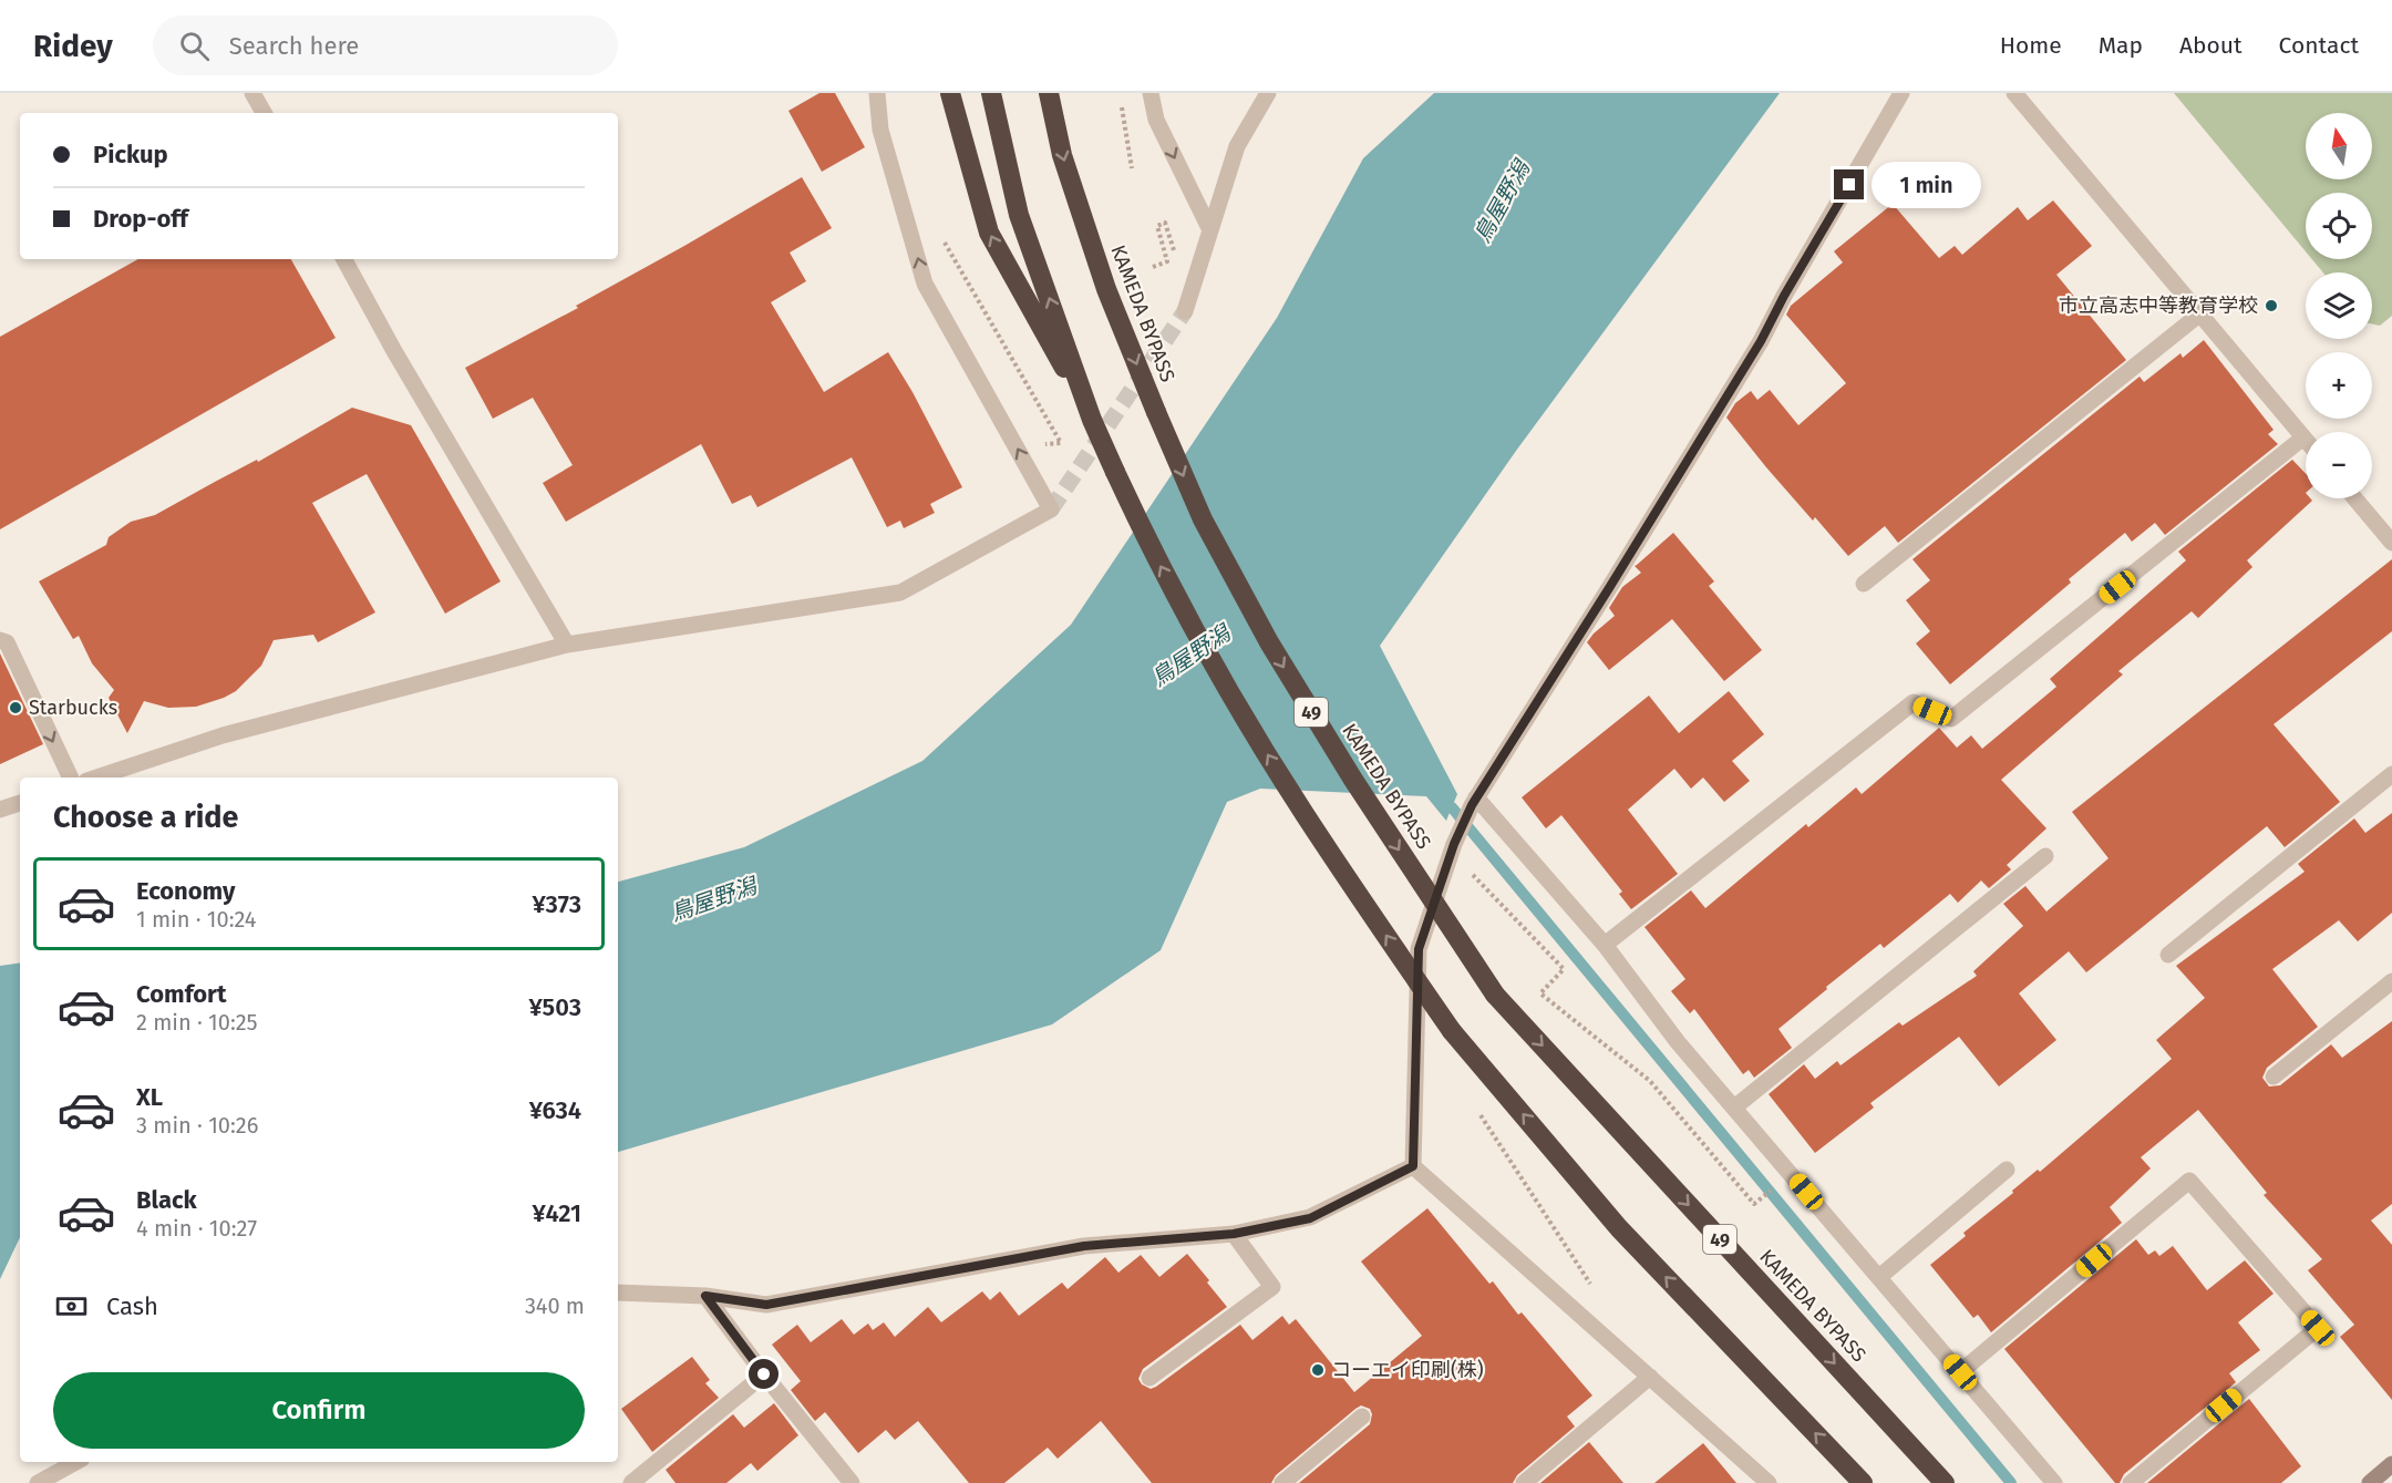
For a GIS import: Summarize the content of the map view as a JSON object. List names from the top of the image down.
{
  "streets": {
    "highway": ["KAMEDA BYPASS", "49"]
  },
  "water": ["鳥屋野潟"],
  "places": ["市立高志中等教育学校", "Starbucks", "コーエイ印刷(株)"],
  "north": "top",
  "page": {
    "header": "Ridey",
    "search": "Search here",
    "nav": [
      "Home",
      "Map",
      "About",
      "Contact"
    ],
    "map_buttons": ["+", "−"],
    "banner": ["Pickup", "Drop-off"],
    "bubble": "1 min",
    "heading": "Choose a ride",
    "list": [
      {
        "name": "Economy",
        "note": "1 min · 10:24",
        "value": "¥373"
      },
      {
        "name": "Comfort",
        "note": "2 min · 10:25",
        "value": "¥503"
      },
      {
        "name": "XL",
        "note": "3 min · 10:26",
        "value": "¥634"
      },
      {
        "name": "Black",
        "note": "4 min · 10:27",
        "value": "¥421"
      }
    ],
    "pay": ["Cash", "340 m"],
    "buttons": "Confirm"
  }
}
